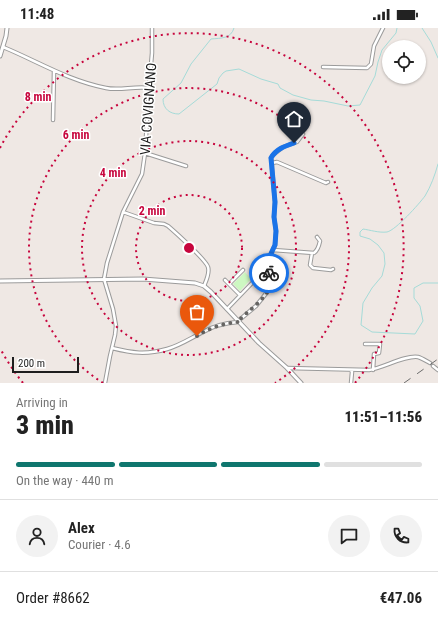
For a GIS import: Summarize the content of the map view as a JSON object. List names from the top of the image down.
{
  "streets": {
    "street": ["VIA COVIGNANO"]
  },
  "scale_bar": "200 m",
  "page": {
    "status": "11:48",
    "scale": "200 m",
    "heading": ["3 min", "Arriving in", "11:51–11:56"],
    "panel": [
      "Alex",
      "Courier · 4.6",
      "Order #8662",
      "€47.06"
    ],
    "bar": "On the way · 440 m"
  },
  "rings": [
    "8 min",
    "6 min",
    "4 min",
    "2 min"
  ]
}
